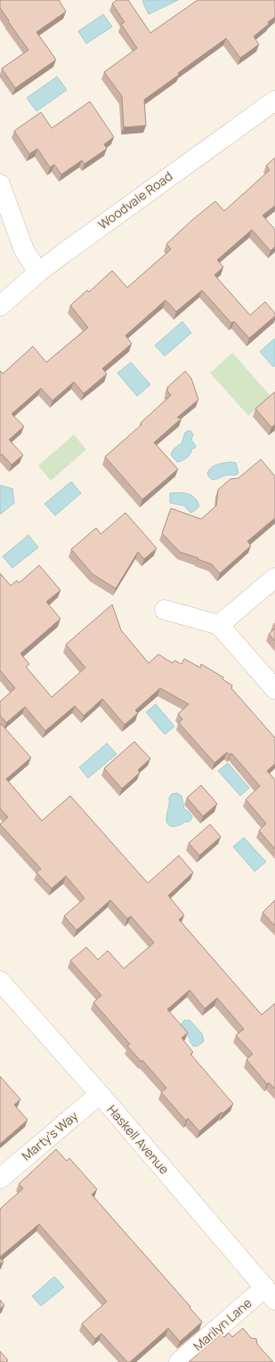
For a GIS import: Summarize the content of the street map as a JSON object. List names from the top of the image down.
{
  "streets": {
    "street": [
      "Woodvale Road",
      "Marty's Way",
      "Haskell Avenue",
      "Marilyn Lane"
    ]
  },
  "crossings": [
    ["Marty's Way", "Haskell Avenue"],
    ["Haskell Avenue", "Marilyn Lane"]
  ]
}
